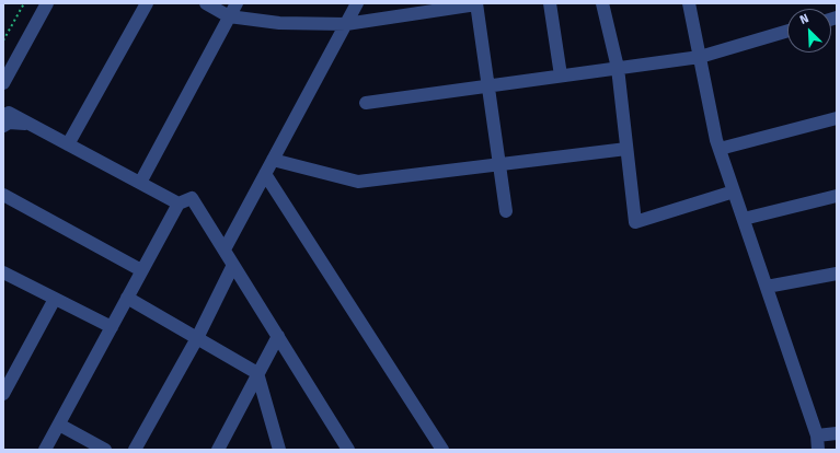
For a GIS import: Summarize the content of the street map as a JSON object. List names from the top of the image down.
{
  "north": "top left"
}
